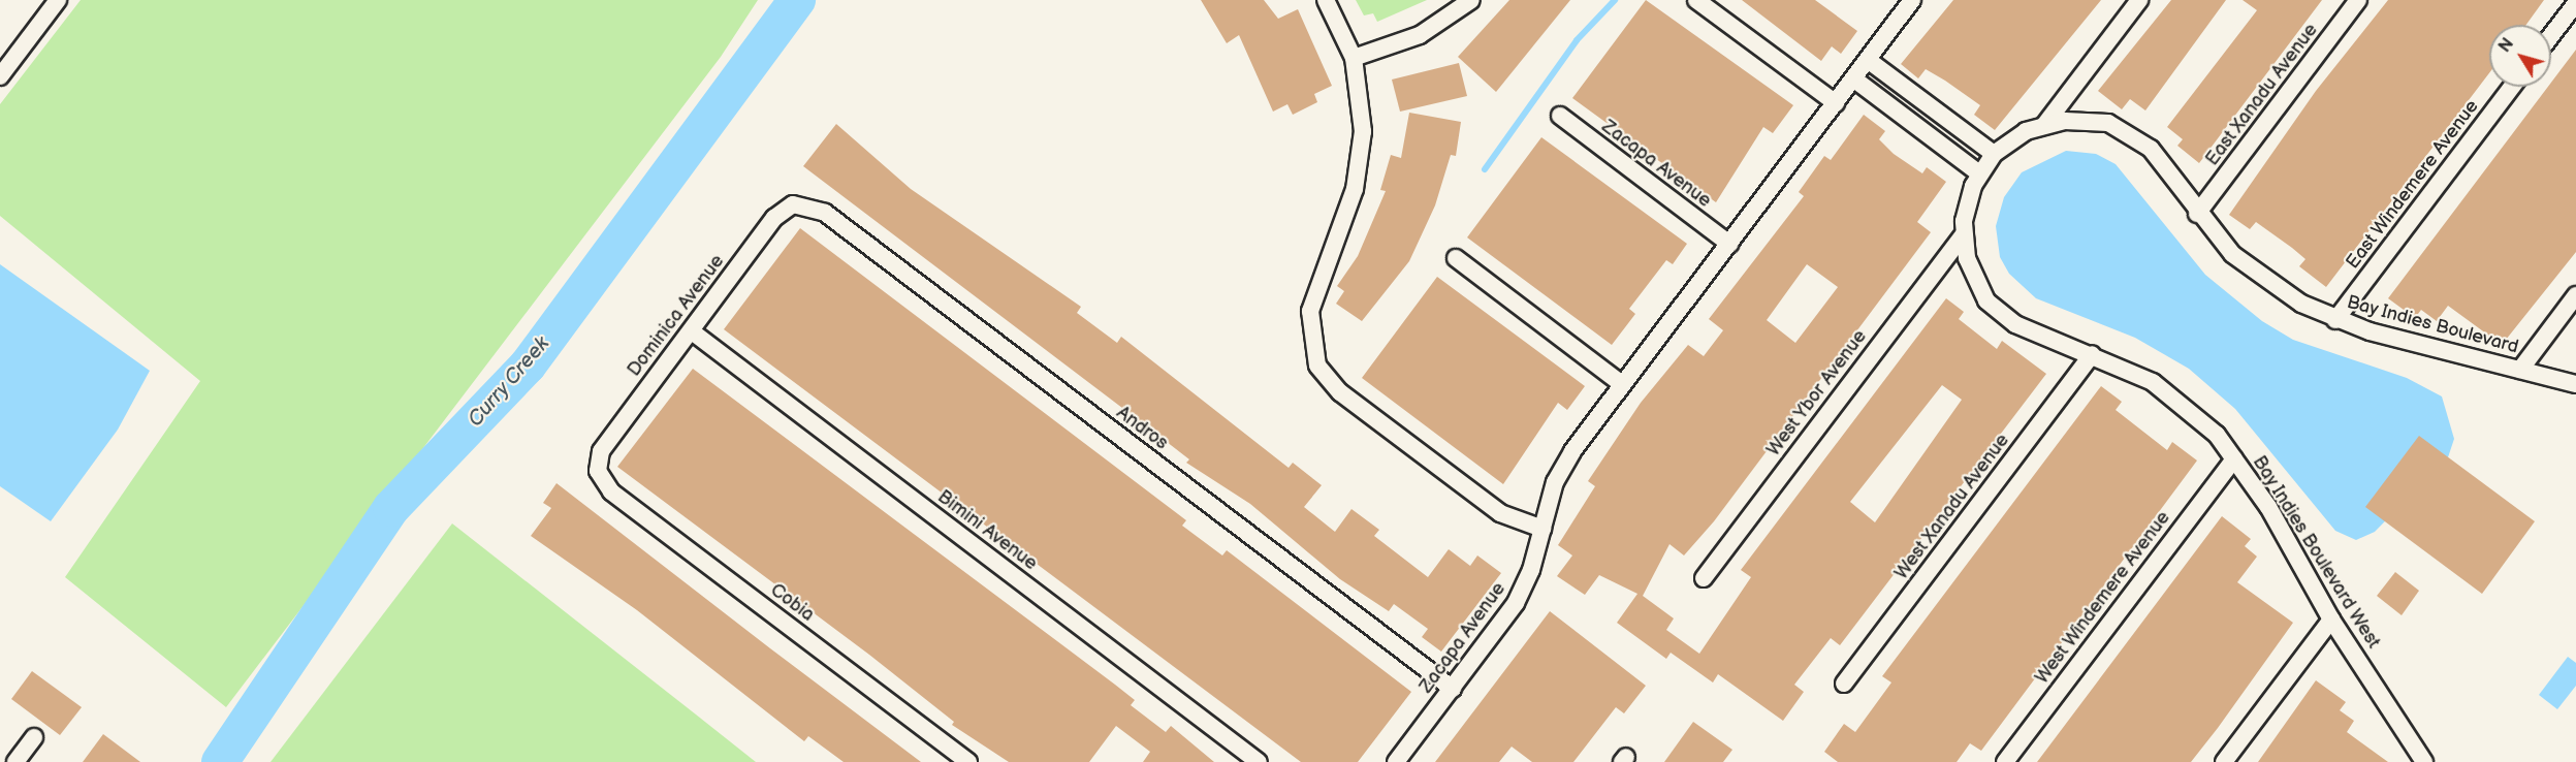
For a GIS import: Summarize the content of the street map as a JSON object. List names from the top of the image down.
{
  "streets": {
    "street": [
      "East Xanadu Avenue",
      "Zacapa Avenue",
      "East Windemere Avenue",
      "Dominica Avenue",
      "Bay Indies Boulevard",
      "West Ybor Avenue",
      "Andros",
      "West Xanadu Avenue",
      "Bimini Avenue",
      "Bay Indies Boulevard West",
      "West Windemere Avenue",
      "Cobia"
    ]
  },
  "crossings": [
    ["East Xanadu Avenue", "Bay Indies Boulevard"],
    ["Zacapa Avenue", "Andros"],
    ["East Windemere Avenue", "Bay Indies Boulevard"],
    ["Dominica Avenue", "Andros"],
    ["Dominica Avenue", "Bimini Avenue"],
    ["Dominica Avenue", "Cobia"],
    ["Bay Indies Boulevard", "Bay Indies Boulevard West"],
    ["West Ybor Avenue", "Bay Indies Boulevard West"],
    ["West Xanadu Avenue", "Bay Indies Boulevard West"],
    ["Bay Indies Boulevard West", "West Windemere Avenue"]
  ],
  "water": ["Curry Creek"],
  "north": "top left"
}
